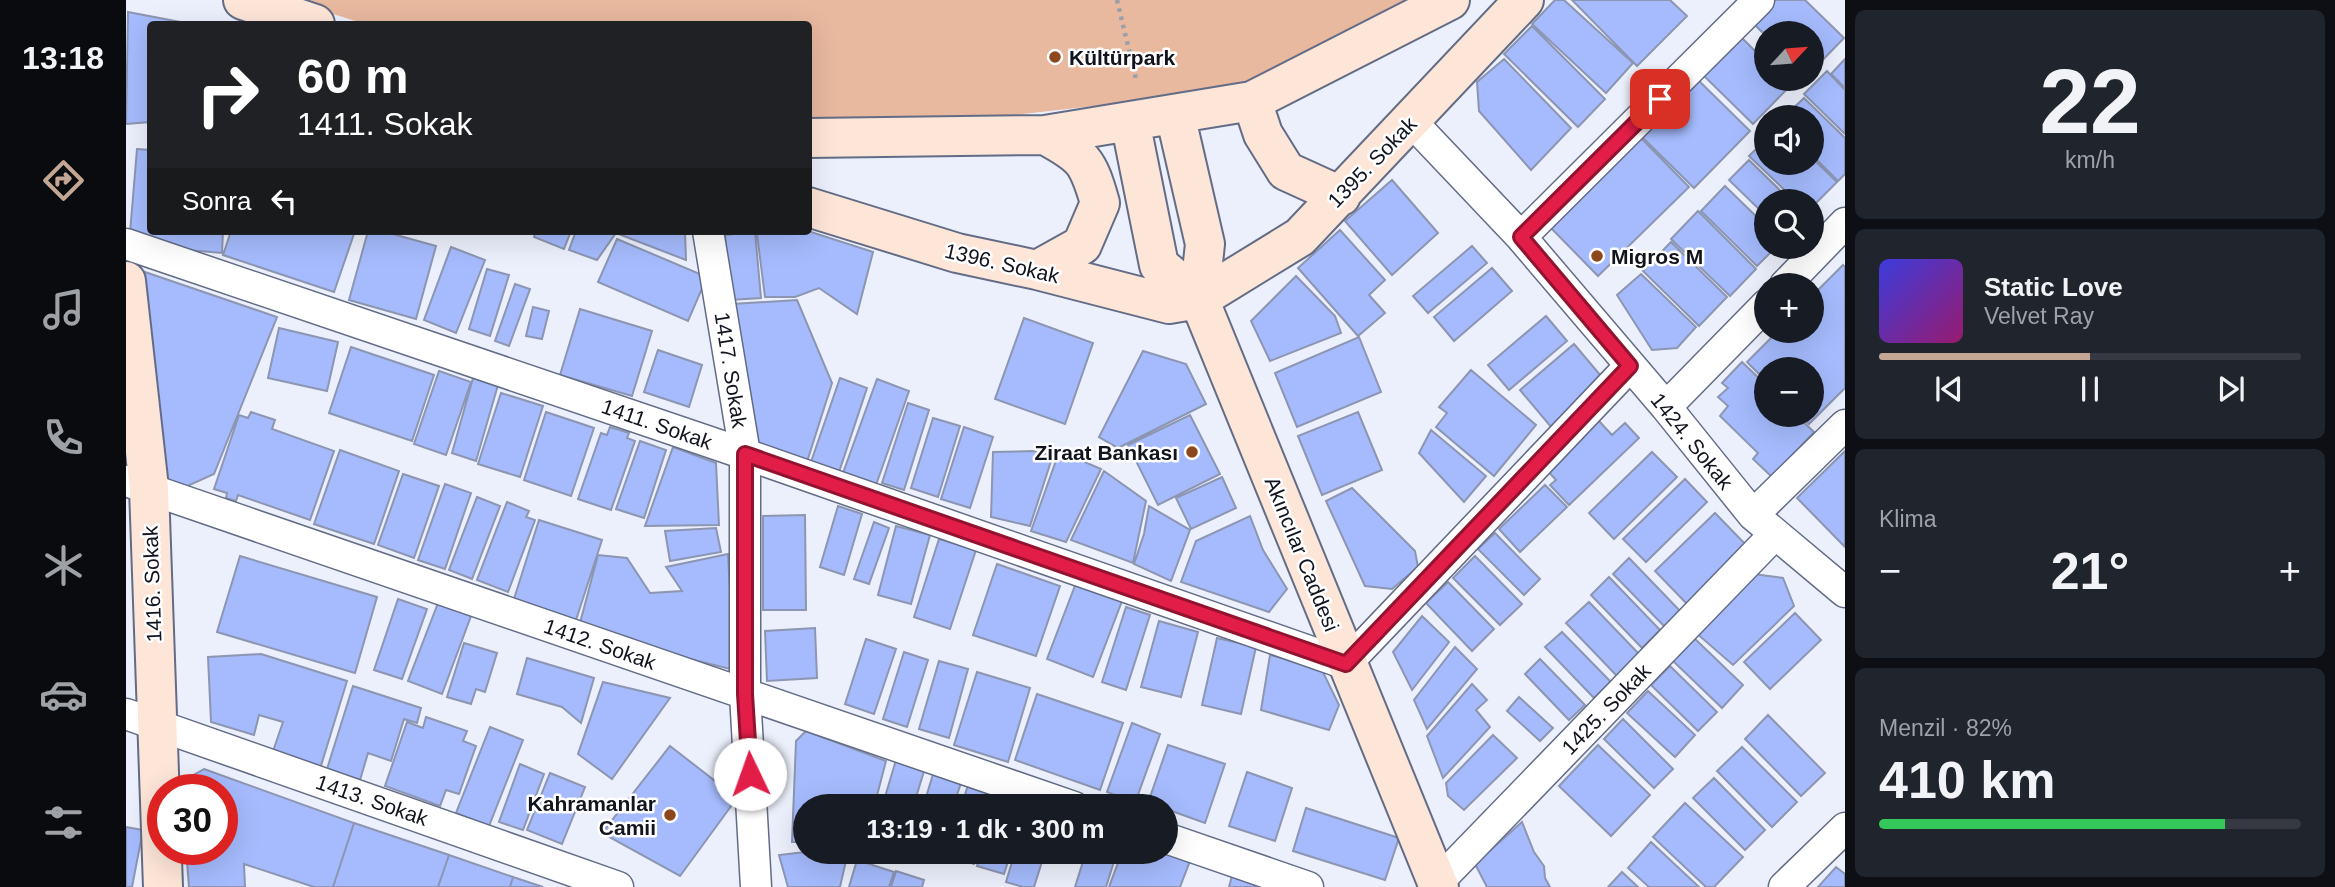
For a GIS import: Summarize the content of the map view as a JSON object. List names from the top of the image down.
{
  "streets": {
    "street": [
      "1395. Sokak",
      "1396. Sokak",
      "1417. Sokak",
      "1411. Sokak",
      "1424. Sokak",
      "Akıncılar Caddesi",
      "1416. Sokak",
      "1412. Sokak",
      "1425. Sokak",
      "1413. Sokak"
    ]
  },
  "crossings": [
    ["1395. Sokak", "1396. Sokak"],
    ["1395. Sokak", "1424. Sokak"],
    ["1395. Sokak", "Akıncılar Caddesi"],
    ["1396. Sokak", "Akıncılar Caddesi"],
    ["1417. Sokak", "1411. Sokak"],
    ["1417. Sokak", "1412. Sokak"],
    ["1411. Sokak", "Akıncılar Caddesi"],
    ["1424. Sokak", "1425. Sokak"],
    ["Akıncılar Caddesi", "1425. Sokak"],
    ["1416. Sokak", "1412. Sokak"],
    ["1416. Sokak", "1413. Sokak"]
  ],
  "places": [
    "Kültürpark",
    "Migros M",
    "Ziraat Bankası",
    "Kahramanlar Camii"
  ],
  "north": "top right",
  "page": {
    "tabs": "13:18",
    "tile": [
      ["22", "km/h"],
      "Klima",
      ["Menzil · 82%", "410 km"]
    ],
    "map_buttons": ["+", "−"],
    "turn": ["60 m", "1411. Sokak"],
    "then": "Sonra",
    "song": ["Static Love", "Velvet Ray"],
    "heat": ["−", "21°", "+"],
    "limit": "30",
    "trip": "13:19 · 1 dk · 300 m"
  }
}
